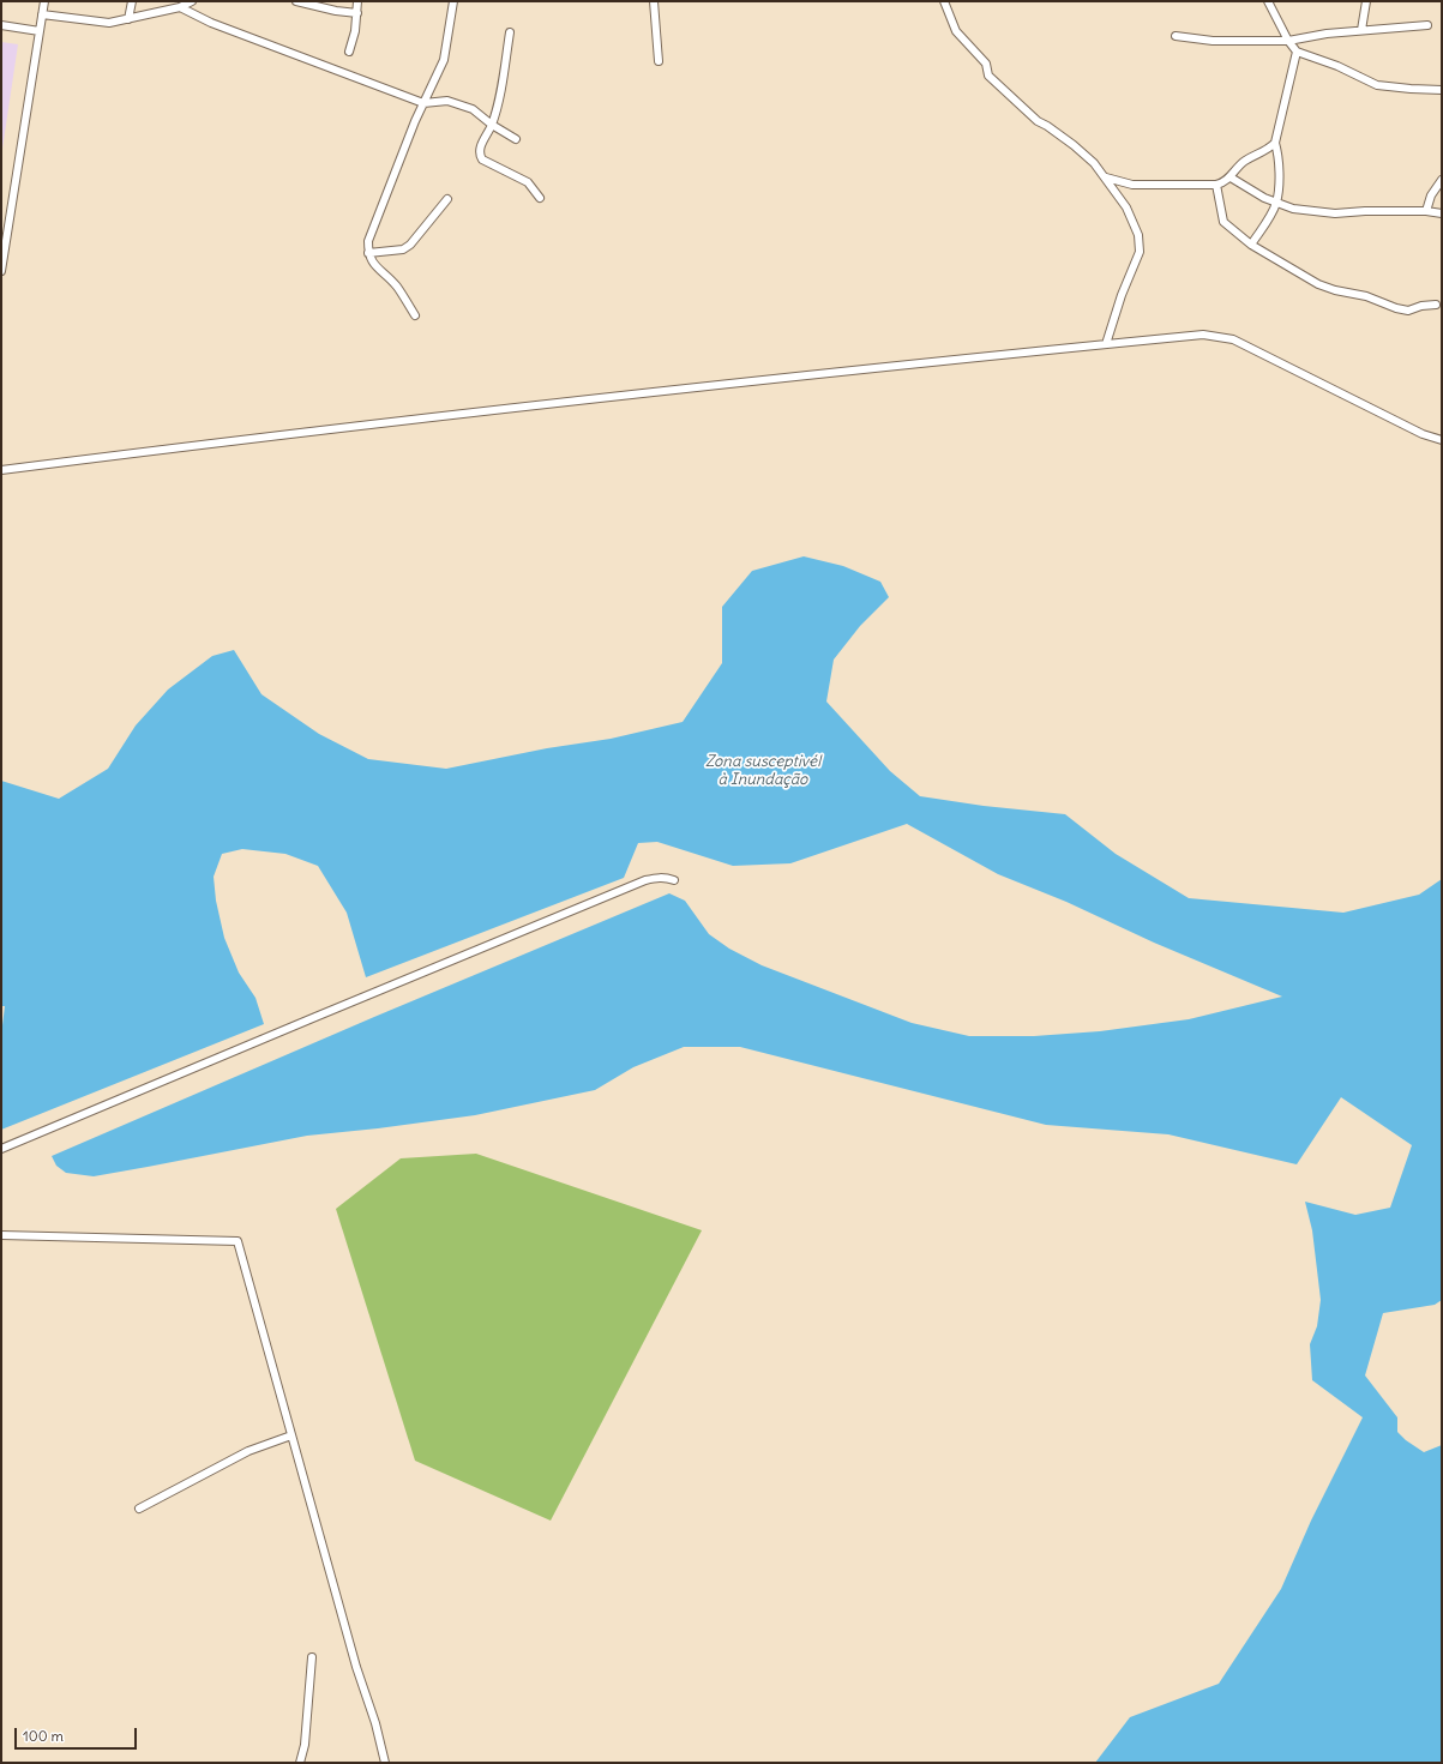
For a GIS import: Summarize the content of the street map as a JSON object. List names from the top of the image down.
{
  "water": ["Zona susceptivél à Inundação"],
  "scale_bar": "100 m"
}
